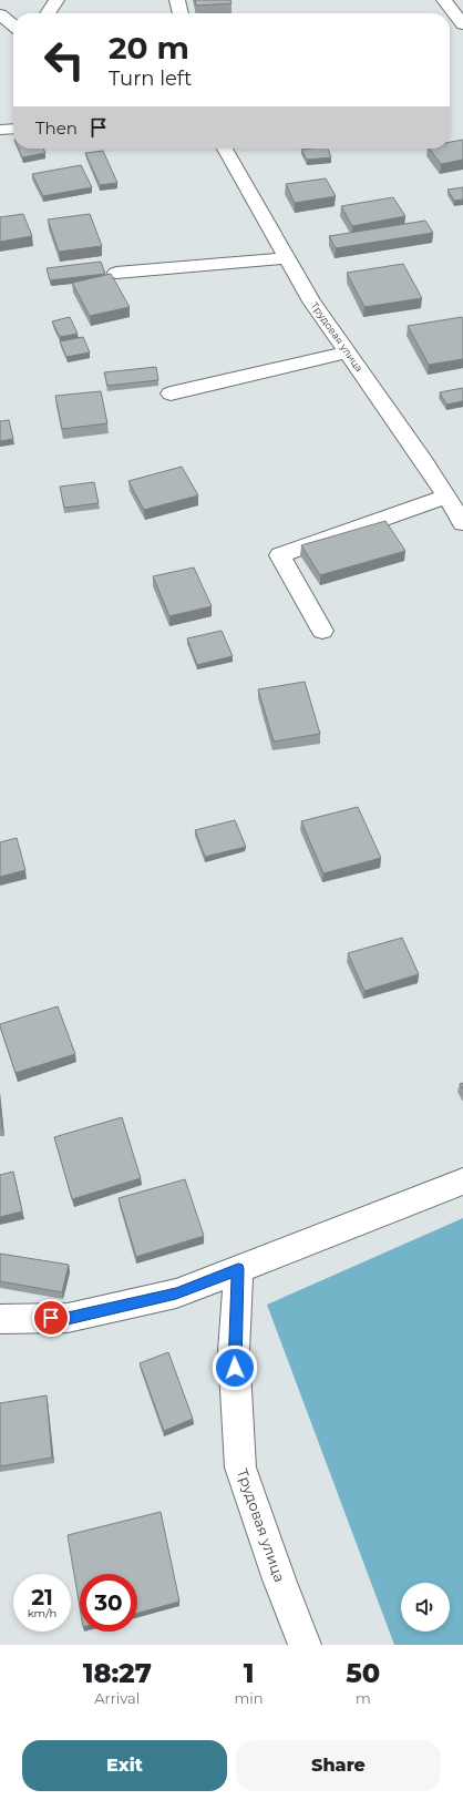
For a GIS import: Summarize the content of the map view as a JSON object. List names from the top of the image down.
{
  "streets": {
    "street": ["Трудовая улица"]
  },
  "page": {
    "turn": ["20 m", "Turn left"],
    "then": "Then",
    "speed": "21 km/h",
    "limit": "30",
    "eta": [
      "18:27",
      "Arrival",
      "1",
      "min",
      "50",
      "m"
    ],
    "buttons": ["Exit", "Share"]
  }
}
